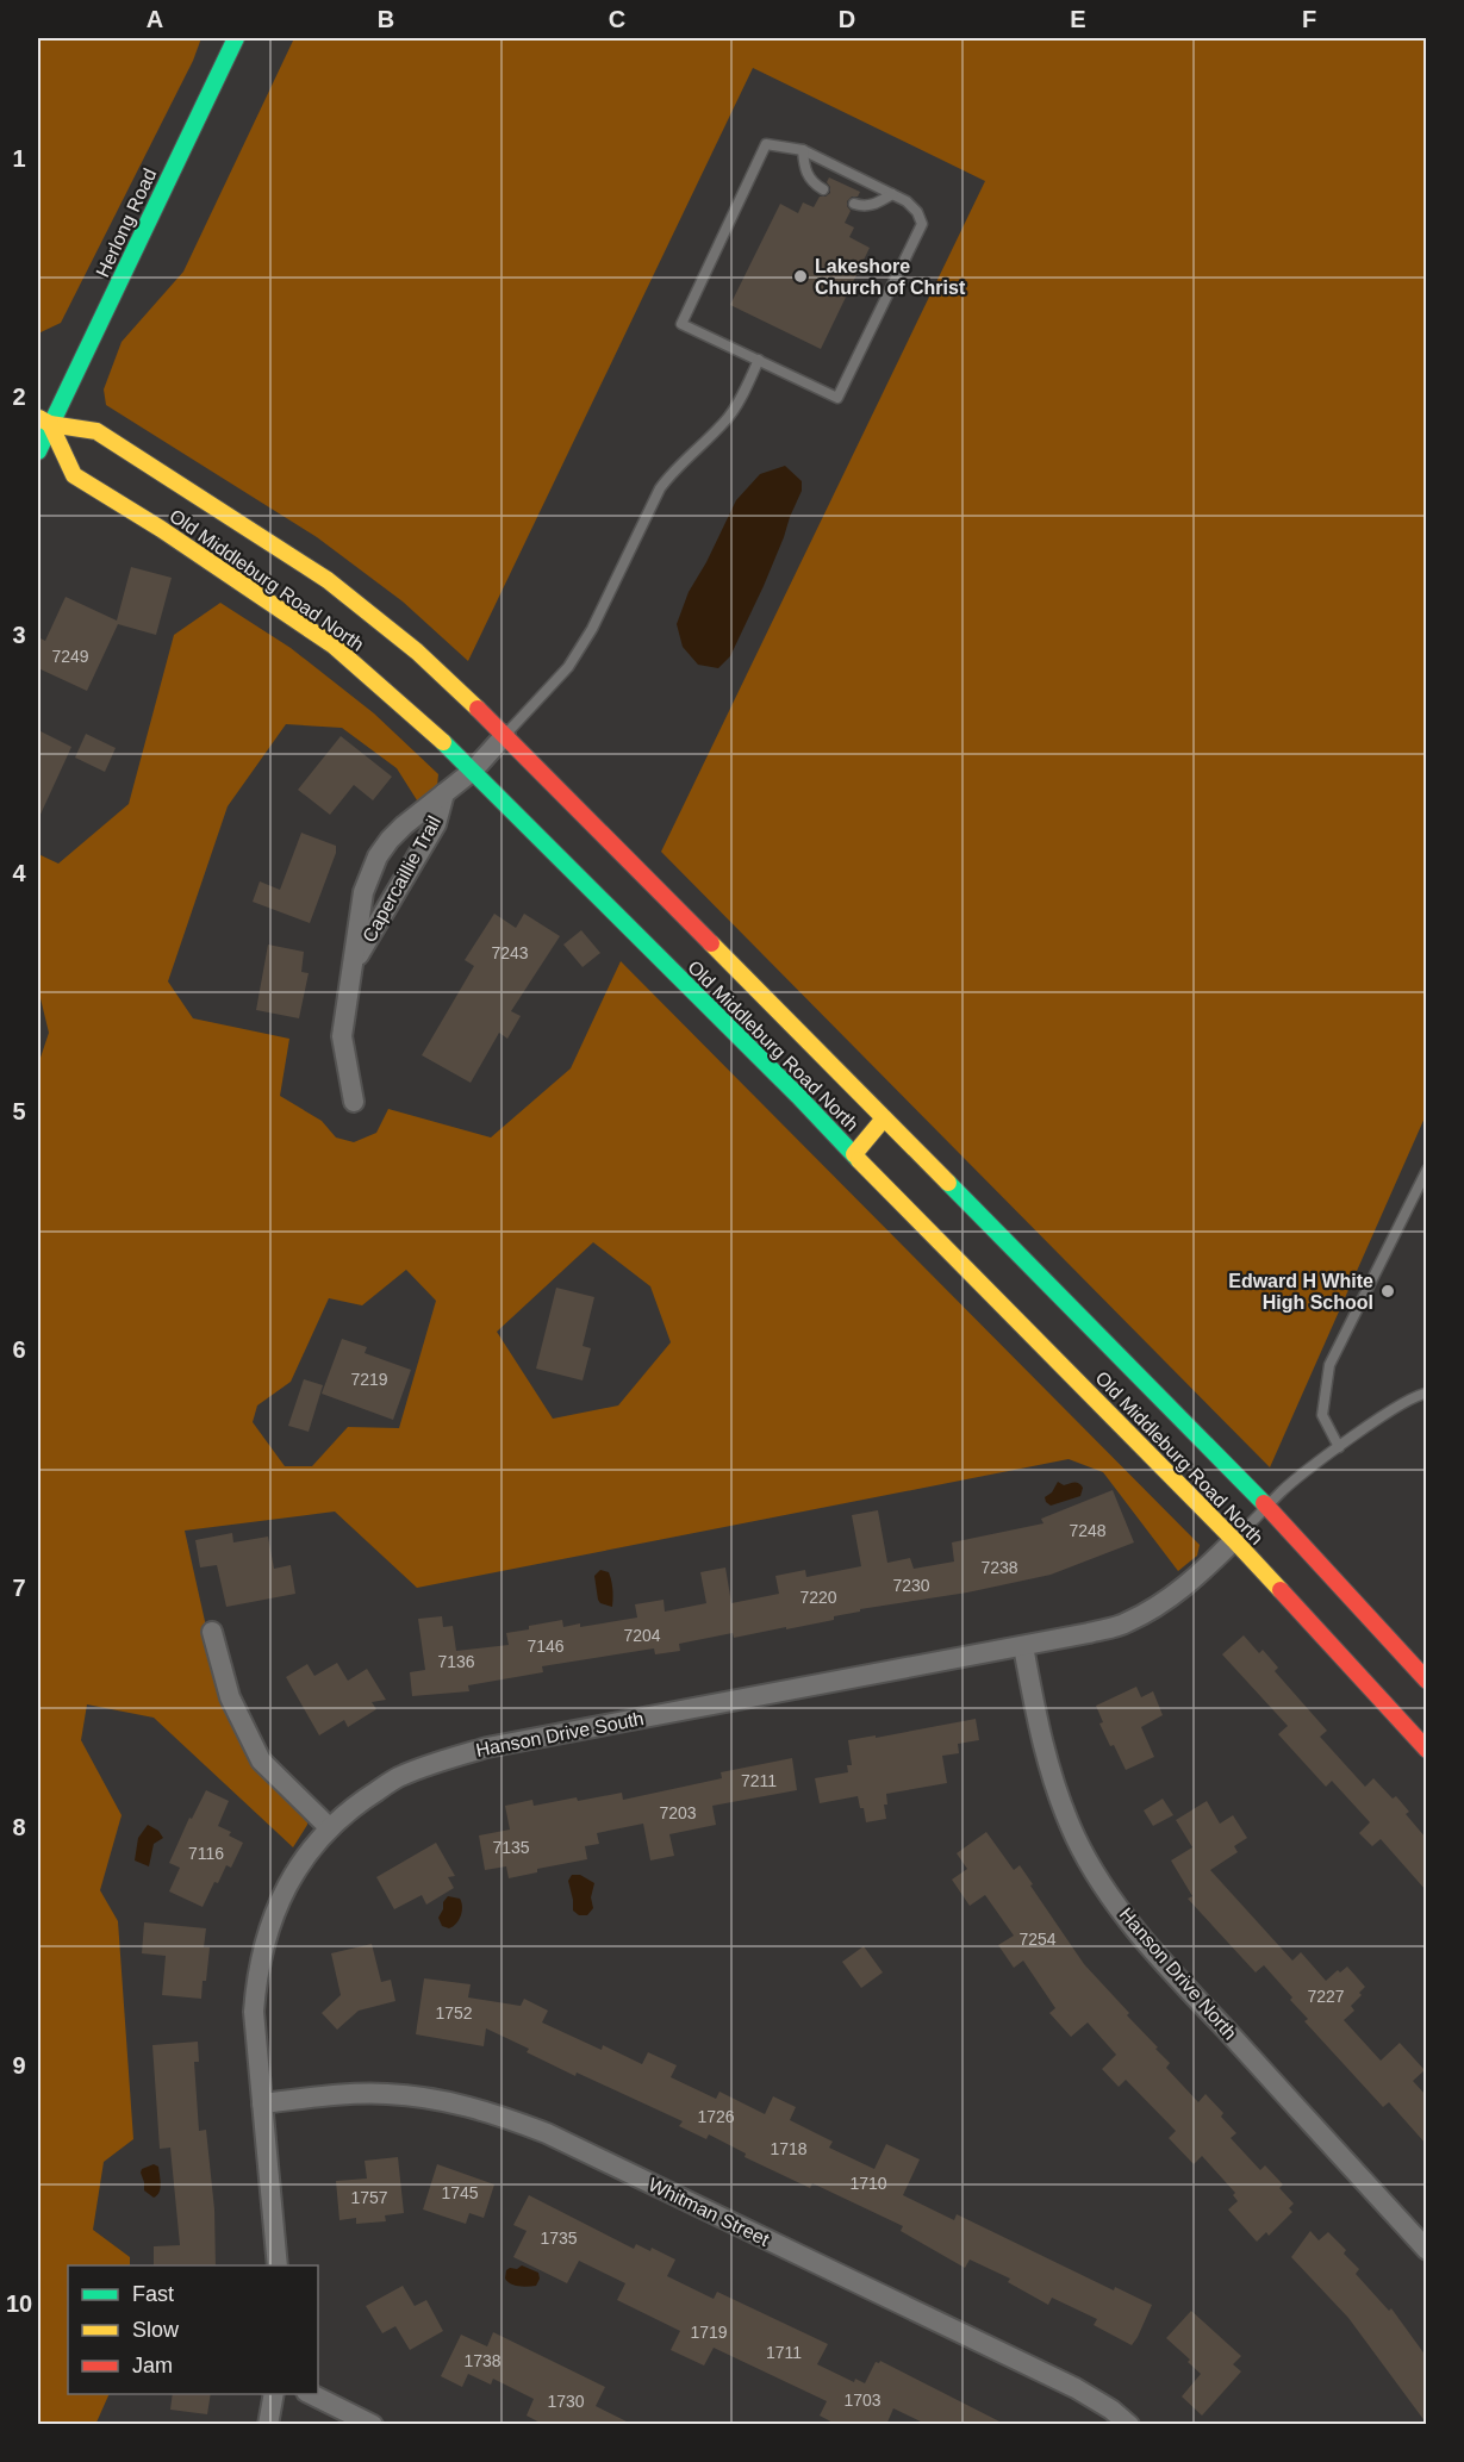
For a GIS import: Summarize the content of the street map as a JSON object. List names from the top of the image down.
{
  "streets": {
    "main road": ["Herlong Road", "Old Middleburg Road North"],
    "street": [
      "Capercaillie Trail",
      "Hanson Drive South",
      "Hanson Drive North",
      "Whitman Street"
    ]
  },
  "crossings": [
    ["Herlong Road", "Old Middleburg Road North"],
    ["Old Middleburg Road North", "Capercaillie Trail"],
    ["Old Middleburg Road North", "Hanson Drive South"],
    ["Hanson Drive South", "Hanson Drive North"],
    ["Hanson Drive South", "Whitman Street"]
  ],
  "places": ["Lakeshore Church of Christ", "Edward H White High School"],
  "house_numbers": [
    "7249",
    "7243",
    "7219",
    "7248",
    "7238",
    "7230",
    "7220",
    "7204",
    "7146",
    "7136",
    "7211",
    "7203",
    "7135",
    "7116",
    "7254",
    "7227",
    "1752",
    "1726",
    "1718",
    "1710",
    "1745",
    "1757",
    "1735",
    "1719",
    "1711",
    "1738",
    "1703",
    "1730"
  ],
  "legend": ["Fast", "Slow", "Jam"],
  "grid": {
    "columns": [
      "A",
      "B",
      "C",
      "D",
      "E",
      "F"
    ],
    "rows": [
      "1",
      "2",
      "3",
      "4",
      "5",
      "6",
      "7",
      "8",
      "9",
      "10"
    ]
  }
}
